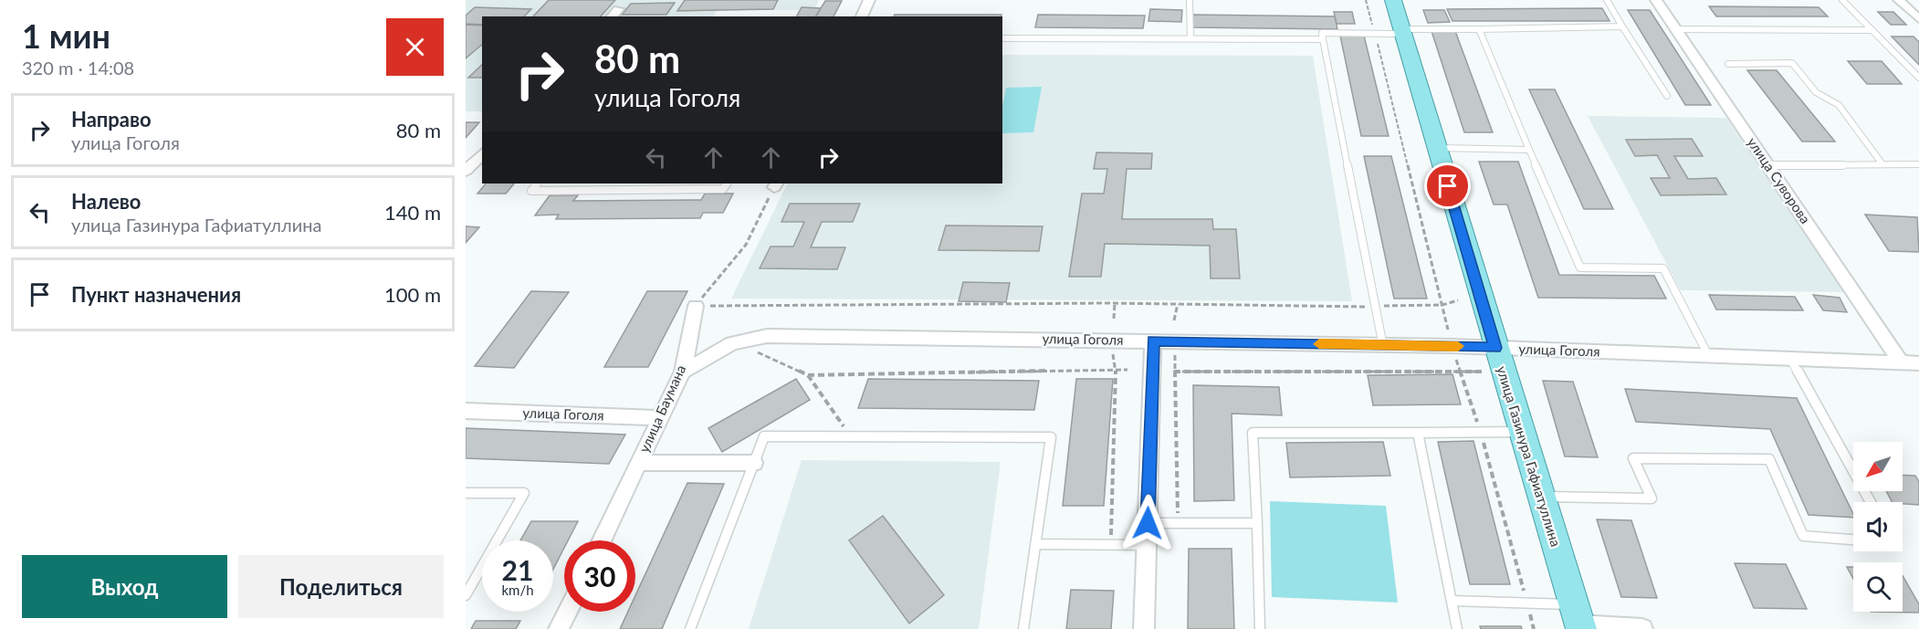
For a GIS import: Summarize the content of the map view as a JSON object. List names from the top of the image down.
{
  "streets": {
    "main road": ["улица Газинура Гафиатуллина"],
    "street": ["улица Суворова", "улица Гоголя", "улица Баумана"]
  },
  "crossings": [
    ["улица Суворова", "улица Гоголя"],
    ["улица Гоголя", "улица Баумана"],
    ["улица Гоголя", "улица Газинура Гафиатуллина"]
  ],
  "north": "bottom left",
  "page": {
    "heading": ["1 мин", "320 m · 14:08"],
    "turn": ["80 m", "улица Гоголя"],
    "list": [
      {
        "name": "Направо",
        "note": "улица Гоголя",
        "value": "80 m"
      },
      {
        "name": "Налево",
        "note": "улица Газинура Гафиатуллина",
        "value": "140 m"
      },
      {
        "name": "Пункт назначения",
        "value": "100 m"
      }
    ],
    "speed": "21 km/h",
    "limit": "30",
    "buttons": ["Выход", "Поделиться"]
  }
}
